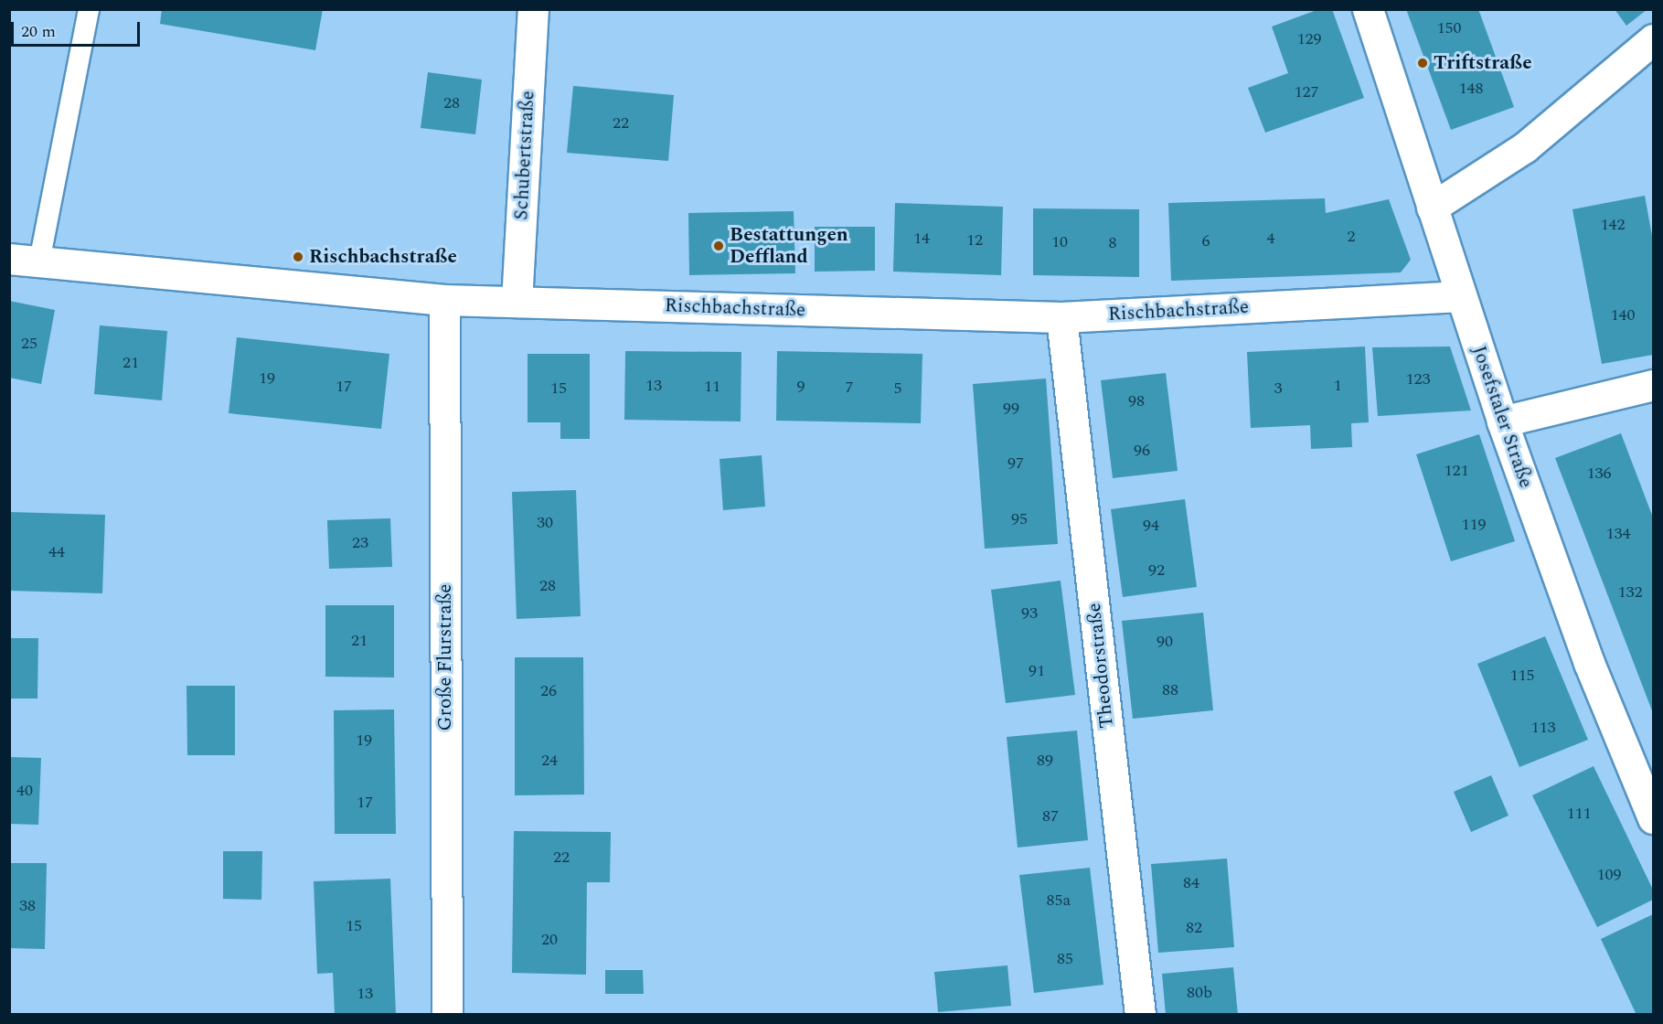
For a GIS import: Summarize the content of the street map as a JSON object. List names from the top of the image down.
{
  "streets": {
    "street": [
      "Schubertstraße",
      "Rischbachstraße",
      "Josefstaler Straße",
      "Große Flurstraße",
      "Theodorstraße"
    ]
  },
  "crossings": [
    ["Schubertstraße", "Rischbachstraße"],
    ["Rischbachstraße", "Josefstaler Straße"],
    ["Rischbachstraße", "Große Flurstraße"],
    ["Rischbachstraße", "Theodorstraße"]
  ],
  "places": ["Triftstraße", "Bestattungen Deffland", "Rischbachstraße"],
  "house_numbers": [
    "150",
    "129",
    "148",
    "127",
    "28",
    "22",
    "142",
    "2",
    "14",
    "4",
    "12",
    "6",
    "10",
    "8",
    "140",
    "25",
    "21",
    "19",
    "123",
    "13",
    "1",
    "17",
    "11",
    "9",
    "7",
    "15",
    "5",
    "3",
    "98",
    "99",
    "96",
    "97",
    "121",
    "136",
    "95",
    "30",
    "119",
    "94",
    "134",
    "23",
    "44",
    "92",
    "28",
    "132",
    "93",
    "21",
    "90",
    "91",
    "115",
    "88",
    "26",
    "113",
    "19",
    "24",
    "89",
    "40",
    "17",
    "111",
    "87",
    "22",
    "109",
    "84",
    "85a",
    "38",
    "15",
    "82",
    "20",
    "85",
    "80b",
    "13"
  ],
  "scale_bar": "20 m"
}
